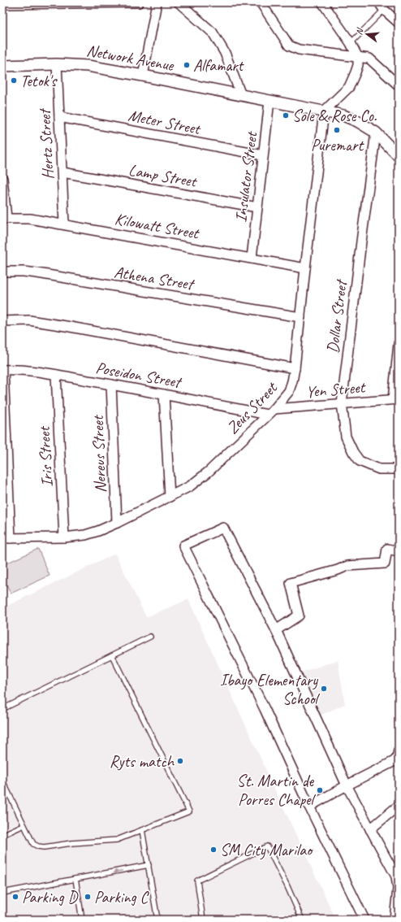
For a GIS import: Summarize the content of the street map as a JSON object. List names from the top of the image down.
{
  "streets": {
    "street": [
      "Network Avenue",
      "Meter Street",
      "Hertz Street",
      "Lamp Street",
      "Insulator Street",
      "Kilowatt Street",
      "Athena Street",
      "Dollar Street",
      "Poseidon Street",
      "Yen Street",
      "Zeus Street",
      "Nereus Street",
      "Iris Street"
    ]
  },
  "crossings": [
    ["Network Avenue", "Hertz Street"],
    ["Network Avenue", "Insulator Street"],
    ["Network Avenue", "Dollar Street"],
    ["Network Avenue", "Zeus Street"],
    ["Meter Street", "Hertz Street"],
    ["Meter Street", "Insulator Street"],
    ["Hertz Street", "Lamp Street"],
    ["Hertz Street", "Kilowatt Street"],
    ["Lamp Street", "Insulator Street"],
    ["Insulator Street", "Kilowatt Street"],
    ["Kilowatt Street", "Zeus Street"],
    ["Athena Street", "Zeus Street"],
    ["Dollar Street", "Yen Street"],
    ["Poseidon Street", "Yen Street"],
    ["Poseidon Street", "Zeus Street"],
    ["Poseidon Street", "Nereus Street"],
    ["Poseidon Street", "Iris Street"],
    ["Yen Street", "Zeus Street"],
    ["Zeus Street", "Nereus Street"],
    ["Zeus Street", "Iris Street"]
  ],
  "places": [
    "Alfamart",
    "Tetok's",
    "Sole & Rose Co.",
    "Puremart",
    "Ibayo Elementary School",
    "Ryts match",
    "St. Martin de Porres Chapel",
    "SM City Marilao",
    "Parking D",
    "Parking C"
  ],
  "north": "left"
}
